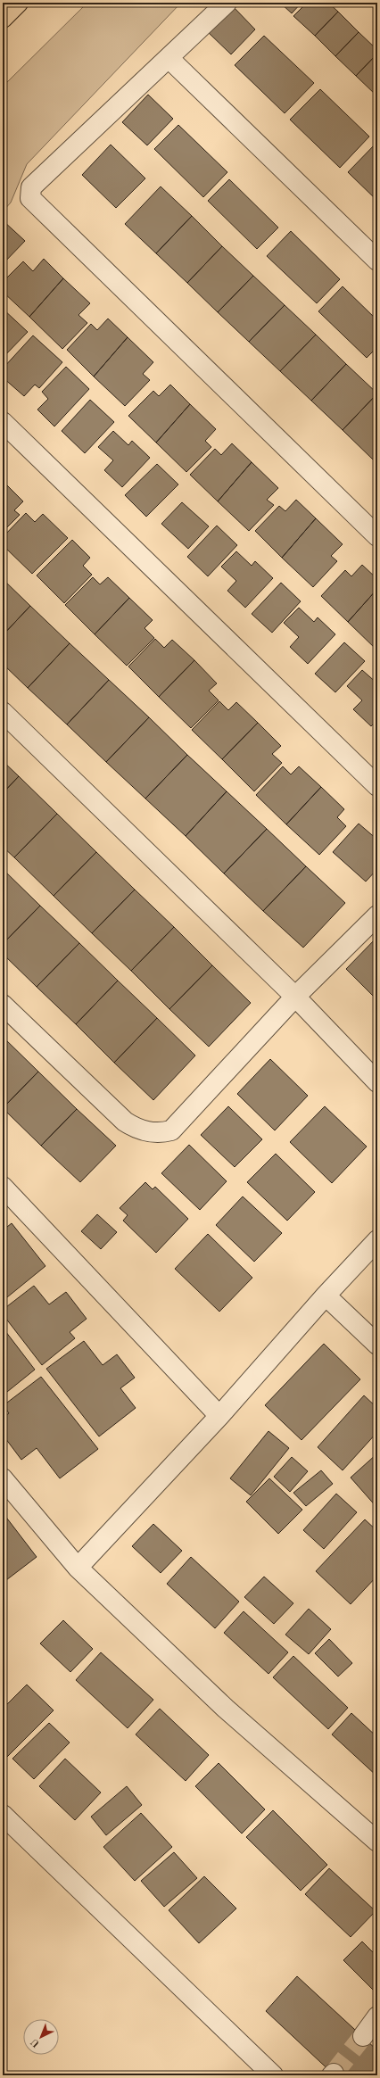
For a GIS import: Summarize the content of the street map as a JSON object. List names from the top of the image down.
{
  "north": "bottom left"
}
